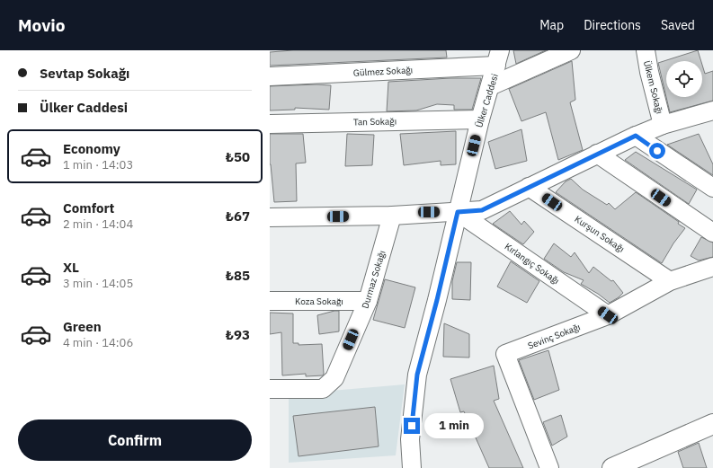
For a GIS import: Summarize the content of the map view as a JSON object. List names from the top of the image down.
{
  "streets": {
    "street": [
      "Gülmez Sokağı",
      "Ülkem Sokağı",
      "Ülker Caddesi",
      "Tan Sokağı",
      "Kurşun Sokağı",
      "Kırlangıç Sokağı",
      "Durmaz Sokağı",
      "Koza Sokağı",
      "Sevinç Sokağı"
    ]
  },
  "crossings": [
    ["Gülmez Sokağı", "Ülker Caddesi"],
    ["Ülker Caddesi", "Tan Sokağı"],
    ["Ülker Caddesi", "Kırlangıç Sokağı"],
    ["Kurşun Sokağı", "Sevinç Sokağı"],
    ["Kırlangıç Sokağı", "Sevinç Sokağı"],
    ["Durmaz Sokağı", "Koza Sokağı"]
  ],
  "page": {
    "header": "Movio",
    "nav": ["Map", "Directions", "Saved"],
    "banner": ["Sevtap Sokağı", "Ülker Caddesi"],
    "list": [
      {
        "name": "Economy",
        "note": "1 min · 14:03",
        "value": "₺50"
      },
      {
        "name": "Comfort",
        "note": "2 min · 14:04",
        "value": "₺67"
      },
      {
        "name": "XL",
        "note": "3 min · 14:05",
        "value": "₺85"
      },
      {
        "name": "Green",
        "note": "4 min · 14:06",
        "value": "₺93"
      }
    ],
    "buttons": "Confirm",
    "bubble": "1 min"
  }
}
